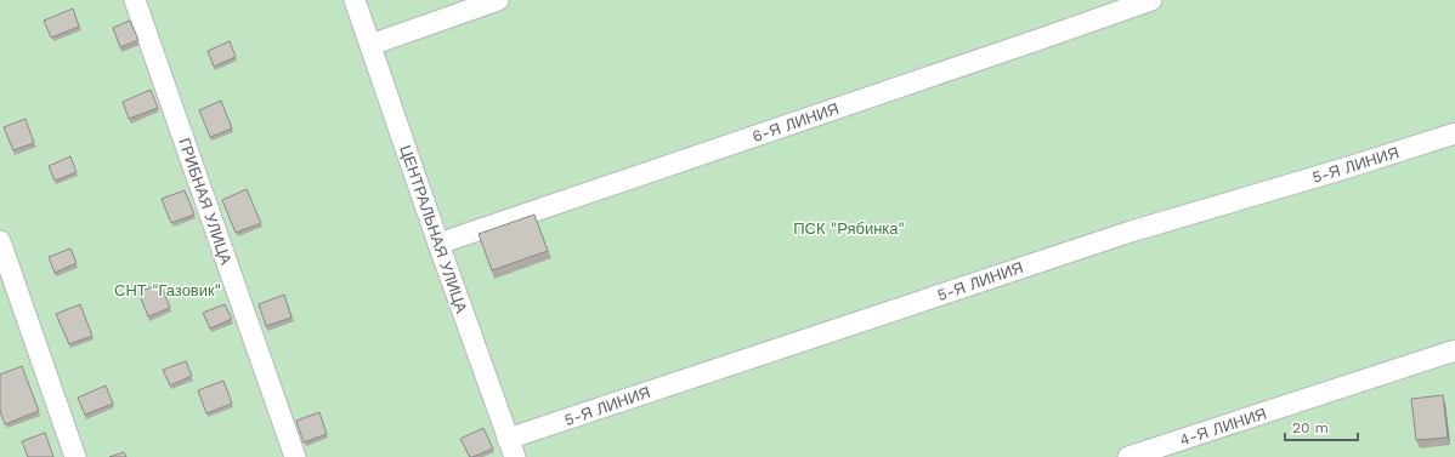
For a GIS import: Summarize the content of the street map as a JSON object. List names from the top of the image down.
{
  "streets": {
    "street": [
      "6-Я ЛИНИЯ",
      "5-Я ЛИНИЯ",
      "ГРИБНАЯ УЛИЦА",
      "ЦЕНТРАЛЬНАЯ УЛИЦА",
      "4-Я ЛИНИЯ"
    ]
  },
  "crossings": [
    ["6-Я ЛИНИЯ", "ЦЕНТРАЛЬНАЯ УЛИЦА"],
    ["5-Я ЛИНИЯ", "ЦЕНТРАЛЬНАЯ УЛИЦА"]
  ],
  "parks": ["ПСК \"Рябинка\"", "СНТ \"Газовик\""],
  "scale_bar": "20 m"
}
